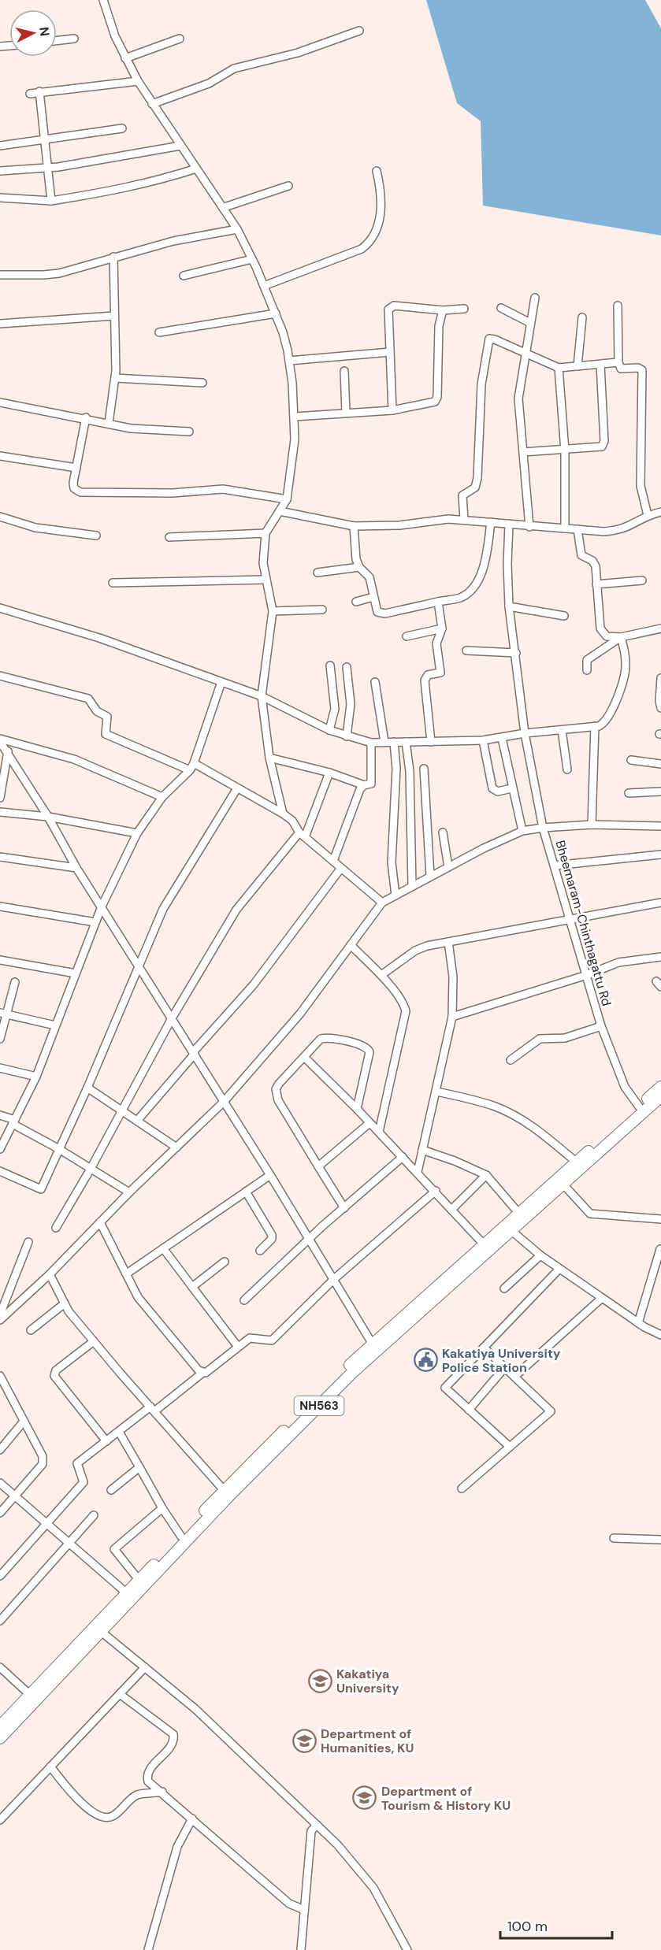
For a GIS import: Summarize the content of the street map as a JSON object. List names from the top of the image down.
{
  "streets": {
    "highway": ["NH563"],
    "street": ["Bheemaram-Chinthagattu Rd"]
  },
  "crossings": [
    ["Bheemaram-Chinthagattu Rd", "NH563"]
  ],
  "places": {
    "public building": ["Kakatiya University Police Station"],
    "school or university": ["Kakatiya University", "Department of Humanities, KU", "Department of Tourism & History KU"]
  },
  "scale_bar": "100 m",
  "north": "right"
}
